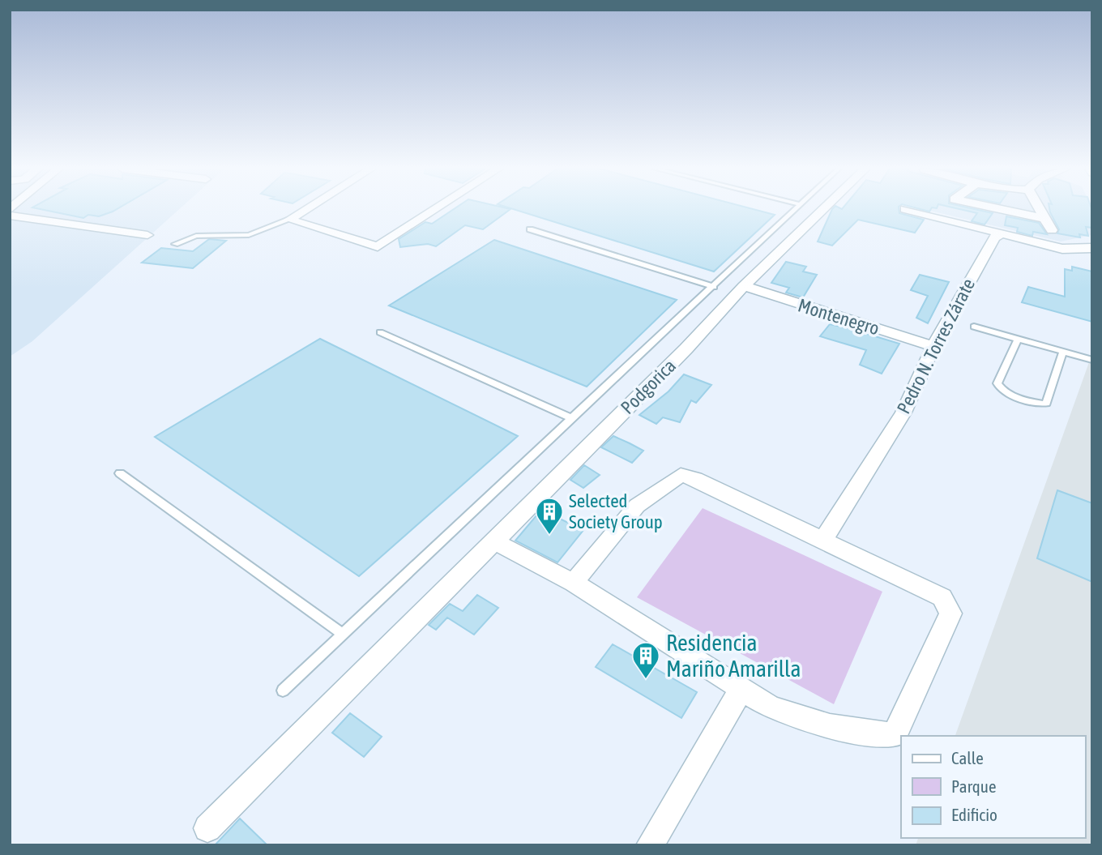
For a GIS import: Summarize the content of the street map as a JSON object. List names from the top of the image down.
{
  "streets": {
    "street": ["Montenegro", "Pedro N. Torres Zárate", "Podgorica"]
  },
  "crossings": [
    ["Montenegro", "Pedro N. Torres Zárate"],
    ["Montenegro", "Podgorica"]
  ],
  "places": {
    "building": ["Selected Society Group", "Residencia Mariño Amarilla"]
  },
  "legend": ["Calle", "Parque", "Edificio"]
}
